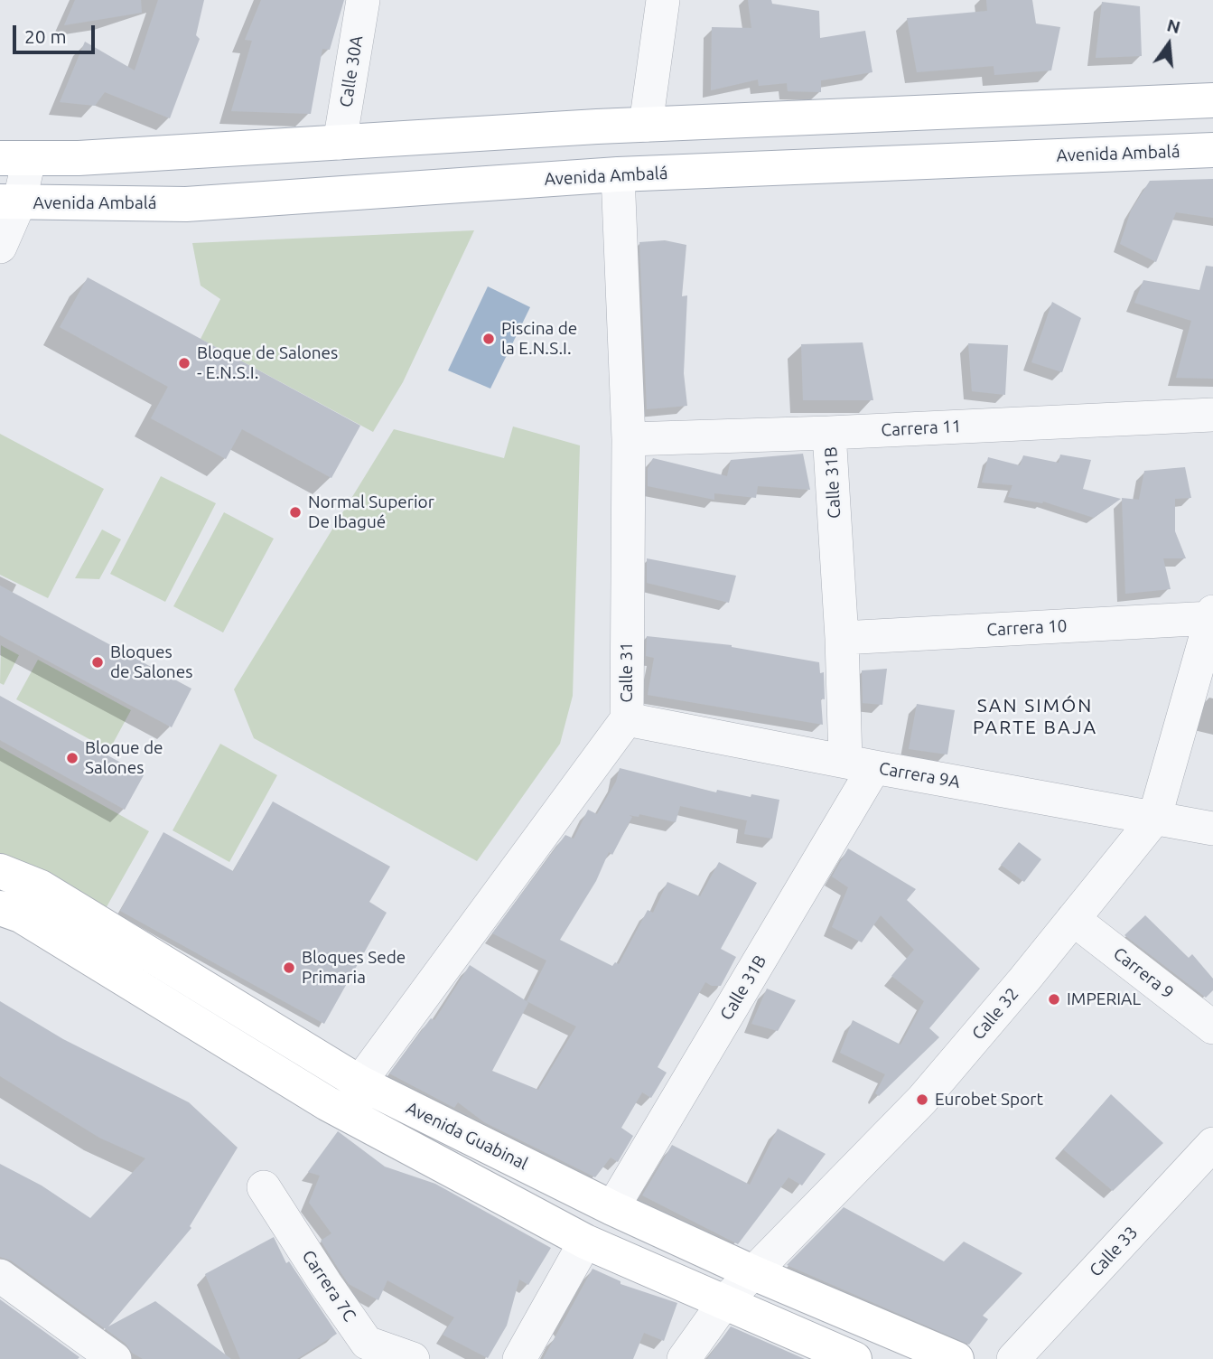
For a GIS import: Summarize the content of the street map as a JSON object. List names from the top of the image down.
{
  "streets": {
    "main road": ["Avenida Ambalá", "Avenida Guabinal"],
    "street": [
      "Calle 30A",
      "Carrera 11",
      "Calle 31B",
      "Carrera 10",
      "Calle 31",
      "Carrera 9A",
      "Carrera 9",
      "Calle 32",
      "Calle 33",
      "Carrera 7C"
    ]
  },
  "crossings": [
    ["Avenida Ambalá", "Calle 31"],
    ["Carrera 11", "Calle 31B"],
    ["Carrera 11", "Calle 31"],
    ["Calle 31B", "Carrera 10"],
    ["Calle 31B", "Carrera 9A"],
    ["Calle 31B", "Avenida Guabinal"],
    ["Carrera 10", "Calle 32"],
    ["Calle 31", "Carrera 9A"],
    ["Calle 31", "Avenida Guabinal"],
    ["Carrera 9A", "Calle 32"],
    ["Carrera 9", "Calle 32"],
    ["Calle 32", "Avenida Guabinal"]
  ],
  "districts": ["SAN SIMÓN PARTE BAJA"],
  "places": [
    "Piscina de la E.N.S.I.",
    "Bloque de Salones - E.N.S.I.",
    "Normal Superior De Ibagué",
    "Bloques de Salones",
    "Bloque de Salones",
    "Bloques Sede Primaria",
    "IMPERIAL",
    "Eurobet Sport"
  ],
  "scale_bar": "20 m",
  "north": "top"
}
